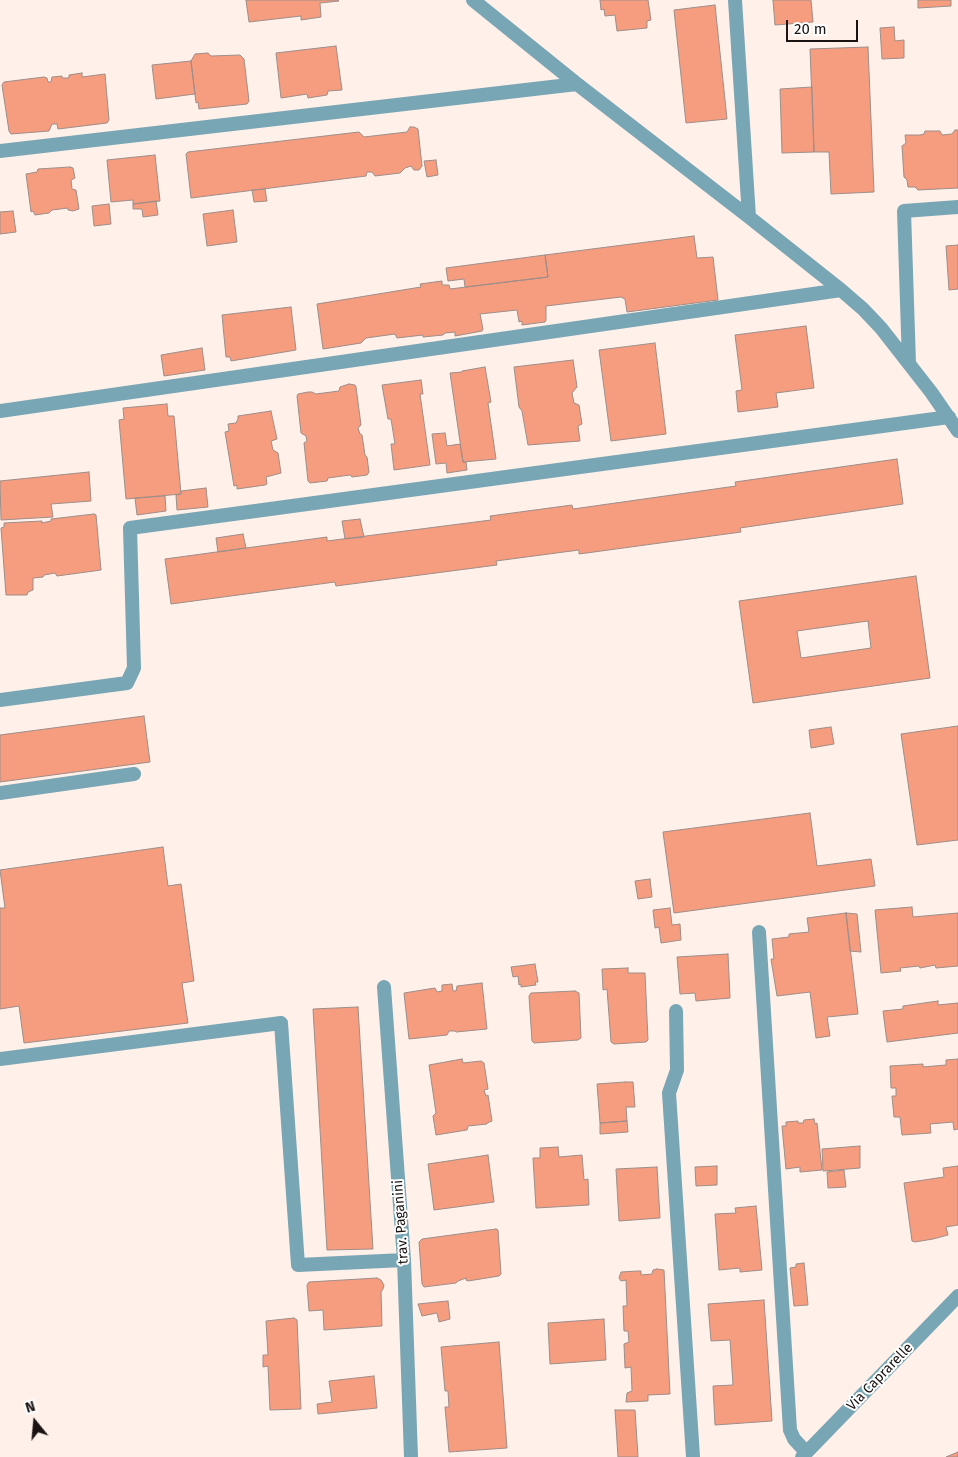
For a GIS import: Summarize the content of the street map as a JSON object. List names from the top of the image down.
{
  "streets": {
    "street": ["trav. Paganini", "Via Caprarelle"]
  },
  "scale_bar": "20 m",
  "north": "top"
}
